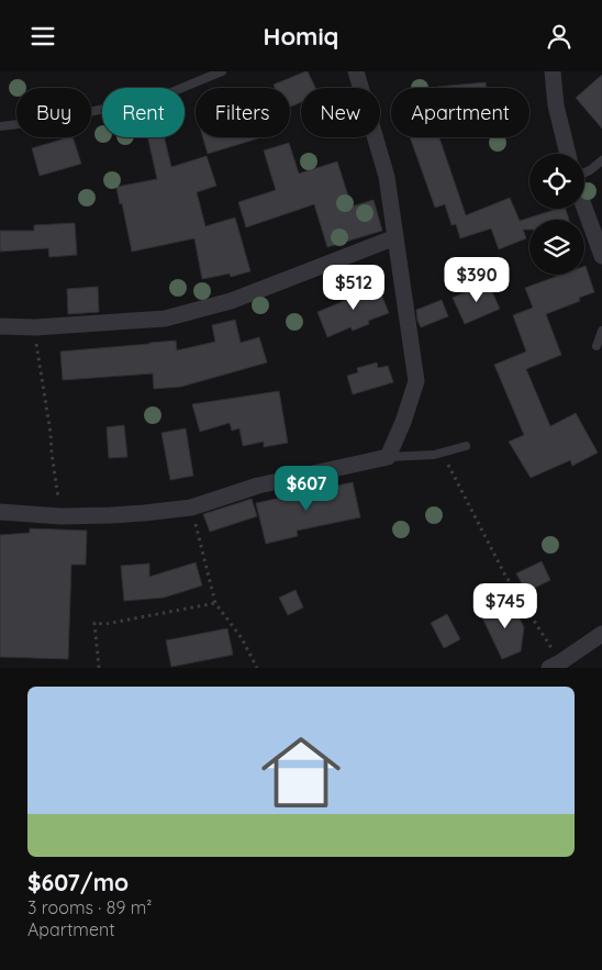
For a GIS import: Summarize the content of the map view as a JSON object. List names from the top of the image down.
{
  "page": {
    "header": "Homiq",
    "chip": [
      "Buy",
      "Rent",
      "Filters",
      "New",
      "Apartment"
    ],
    "price": [
      "$390",
      "$512",
      "$607",
      "$745"
    ],
    "list": [
      {
        "name": "$607/mo",
        "note": "3 rooms · 89 m² · Apartment"
      }
    ]
  }
}
